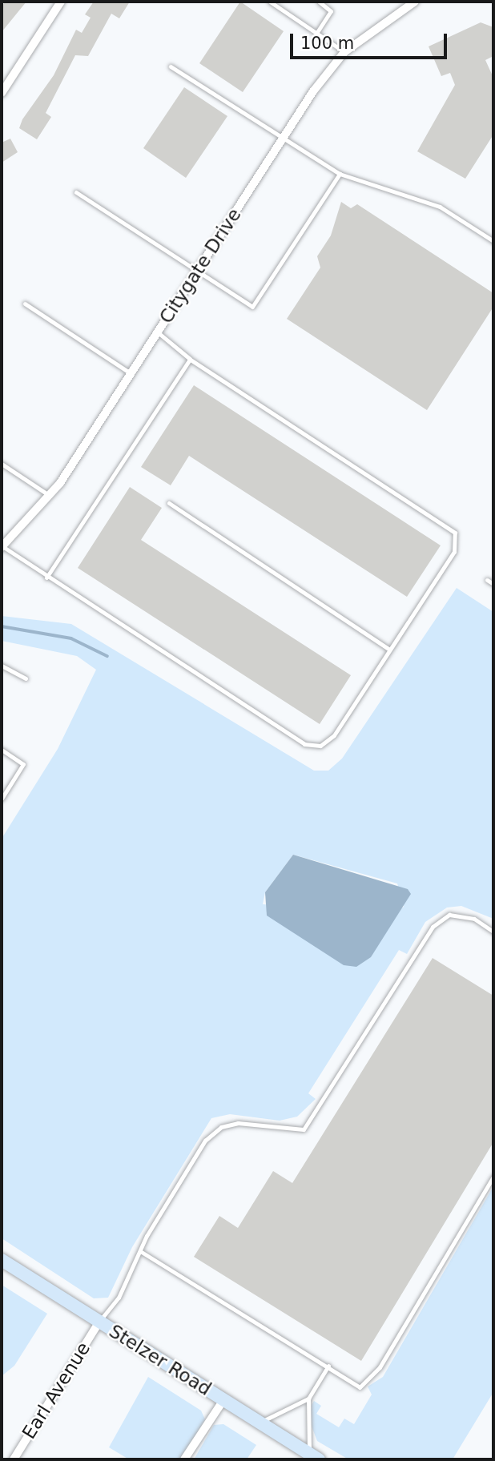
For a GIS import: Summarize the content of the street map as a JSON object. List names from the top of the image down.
{
  "streets": {
    "main road": ["Stelzer Road"],
    "street": ["Citygate Drive", "Earl Avenue"]
  },
  "crossings": [
    ["Stelzer Road", "Earl Avenue"]
  ],
  "scale_bar": "100 m"
}
